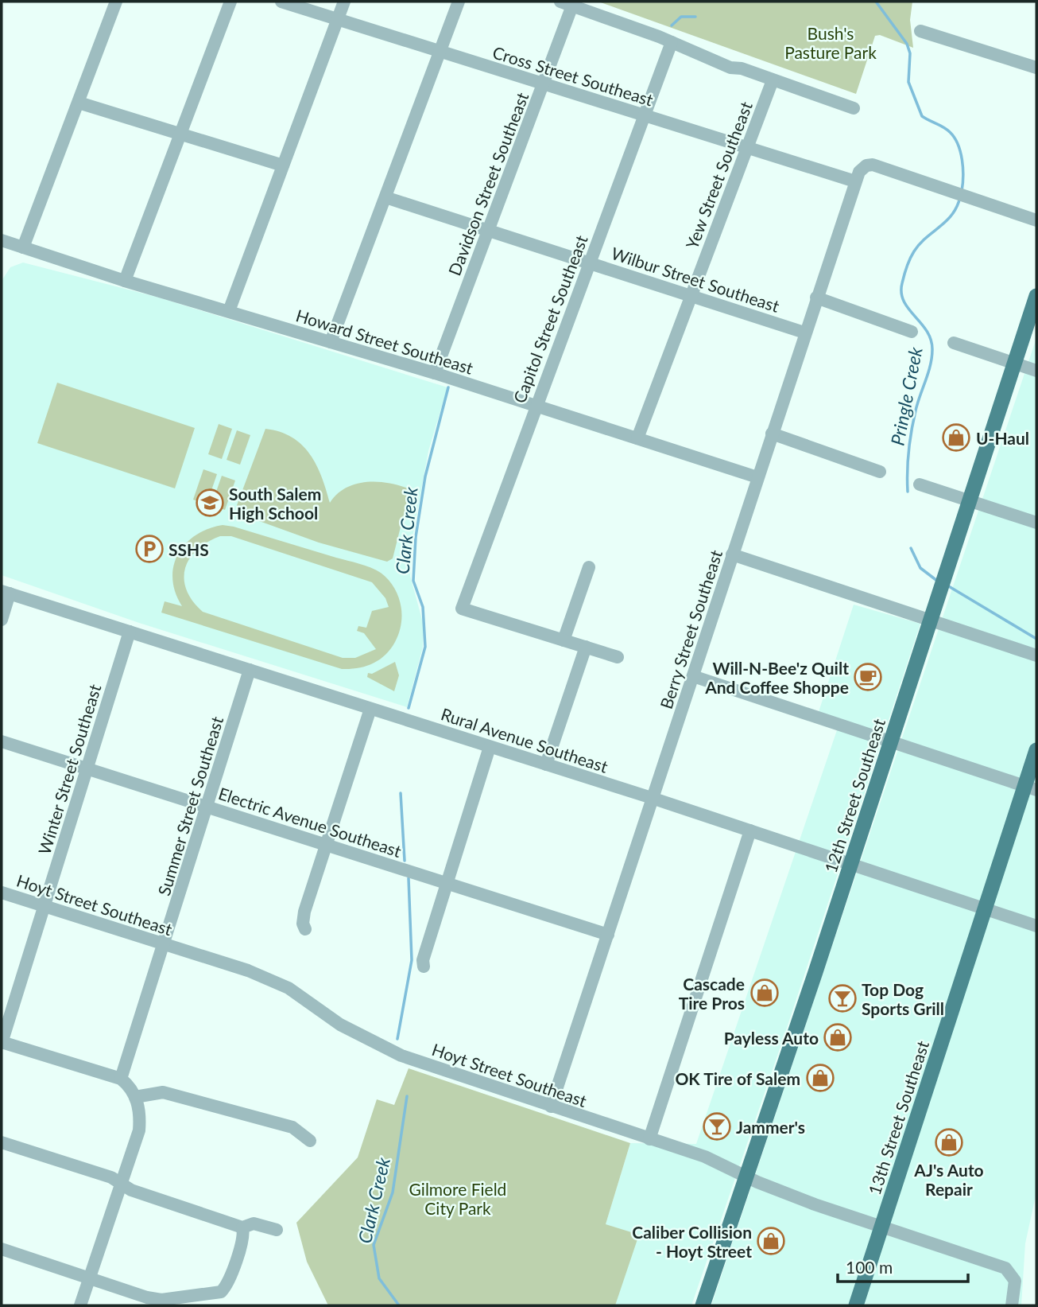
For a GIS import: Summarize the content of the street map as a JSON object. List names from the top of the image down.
{
  "streets": {
    "main road": ["12th Street Southeast", "13th Street Southeast"],
    "street": [
      "Cross Street Southeast",
      "Yew Street Southeast",
      "Davidson Street Southeast",
      "Wilbur Street Southeast",
      "Capitol Street Southeast",
      "Howard Street Southeast",
      "Berry Street Southeast",
      "Rural Avenue Southeast",
      "Winter Street Southeast",
      "Summer Street Southeast",
      "Electric Avenue Southeast",
      "Hoyt Street Southeast"
    ]
  },
  "crossings": [
    ["Cross Street Southeast", "Yew Street Southeast"],
    ["Cross Street Southeast", "Davidson Street Southeast"],
    ["Cross Street Southeast", "Capitol Street Southeast"],
    ["Cross Street Southeast", "Berry Street Southeast"],
    ["Yew Street Southeast", "Wilbur Street Southeast"],
    ["Yew Street Southeast", "Howard Street Southeast"],
    ["Davidson Street Southeast", "Wilbur Street Southeast"],
    ["Davidson Street Southeast", "Howard Street Southeast"],
    ["Wilbur Street Southeast", "Capitol Street Southeast"],
    ["Wilbur Street Southeast", "Berry Street Southeast"],
    ["Capitol Street Southeast", "Howard Street Southeast"],
    ["Howard Street Southeast", "Berry Street Southeast"],
    ["Berry Street Southeast", "Rural Avenue Southeast"],
    ["Berry Street Southeast", "Electric Avenue Southeast"],
    ["Berry Street Southeast", "Hoyt Street Southeast"],
    ["Rural Avenue Southeast", "Winter Street Southeast"],
    ["Rural Avenue Southeast", "12th Street Southeast"],
    ["Rural Avenue Southeast", "Summer Street Southeast"],
    ["Rural Avenue Southeast", "13th Street Southeast"],
    ["Winter Street Southeast", "Electric Avenue Southeast"],
    ["Winter Street Southeast", "Hoyt Street Southeast"],
    ["12th Street Southeast", "Hoyt Street Southeast"],
    ["Summer Street Southeast", "Electric Avenue Southeast"],
    ["Summer Street Southeast", "Hoyt Street Southeast"],
    ["Hoyt Street Southeast", "13th Street Southeast"]
  ],
  "water": ["Pringle Creek", "Clark Creek"],
  "parks": ["Bush's Pasture Park", "Gilmore Field City Park"],
  "places": {
    "shop": [
      "U-Haul",
      "Cascade Tire Pros",
      "Payless Auto",
      "OK Tire of Salem",
      "AJ's Auto Repair",
      "Caliber Collision - Hoyt Street"
    ],
    "school or university": ["South Salem High School"],
    "parking": ["SSHS"],
    "cafe": ["Will-N-Bee'z Quilt And Coffee Shoppe"],
    "bar": ["Top Dog Sports Grill", "Jammer's"]
  },
  "scale_bar": "100 m"
}
